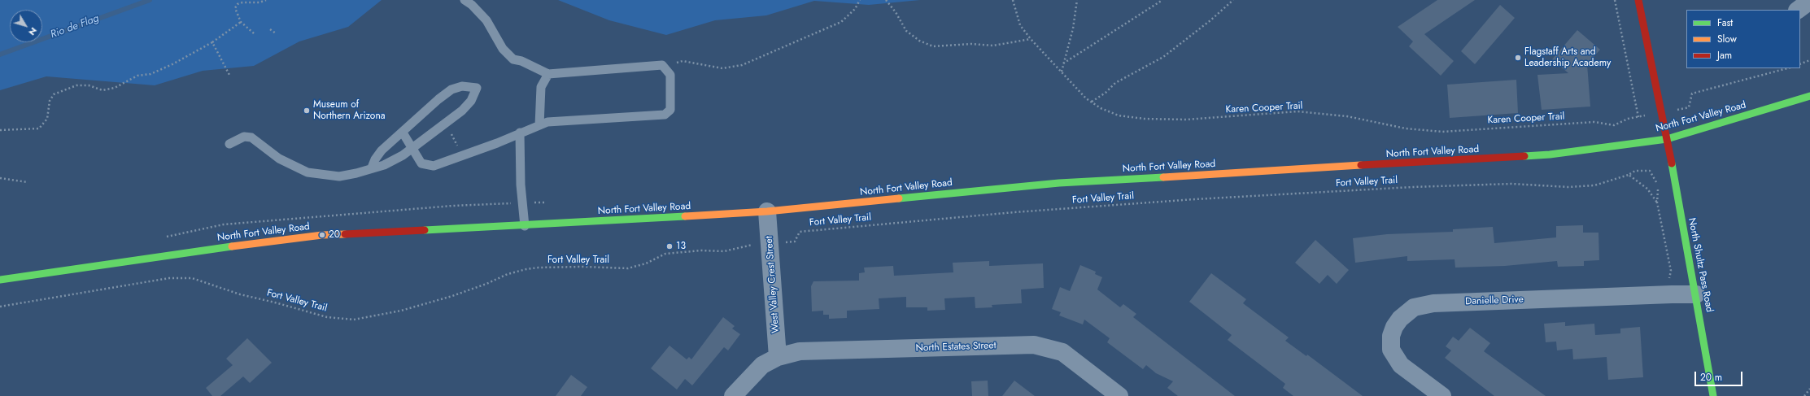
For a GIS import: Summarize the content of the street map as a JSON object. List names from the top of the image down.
{
  "streets": {
    "main road": ["North Fort Valley Road", "North Shultz Pass Road"],
    "street": ["West Valley Crest Street", "Danielle Drive", "North Estates Street"],
    "path": ["Karen Cooper Trail", "Fort Valley Trail"]
  },
  "crossings": [
    ["North Fort Valley Road", "North Shultz Pass Road"],
    ["North Fort Valley Road", "West Valley Crest Street"],
    ["Fort Valley Trail", "West Valley Crest Street"],
    ["North Shultz Pass Road", "Danielle Drive"],
    ["West Valley Crest Street", "North Estates Street"]
  ],
  "water": ["Rio de Flag"],
  "places": [
    "Flagstaff Arts and Leadership Academy",
    "Museum of Northern Arizona",
    "20",
    "13"
  ],
  "legend": ["Fast", "Slow", "Jam"],
  "scale_bar": "20 m",
  "north": "bottom right"
}
